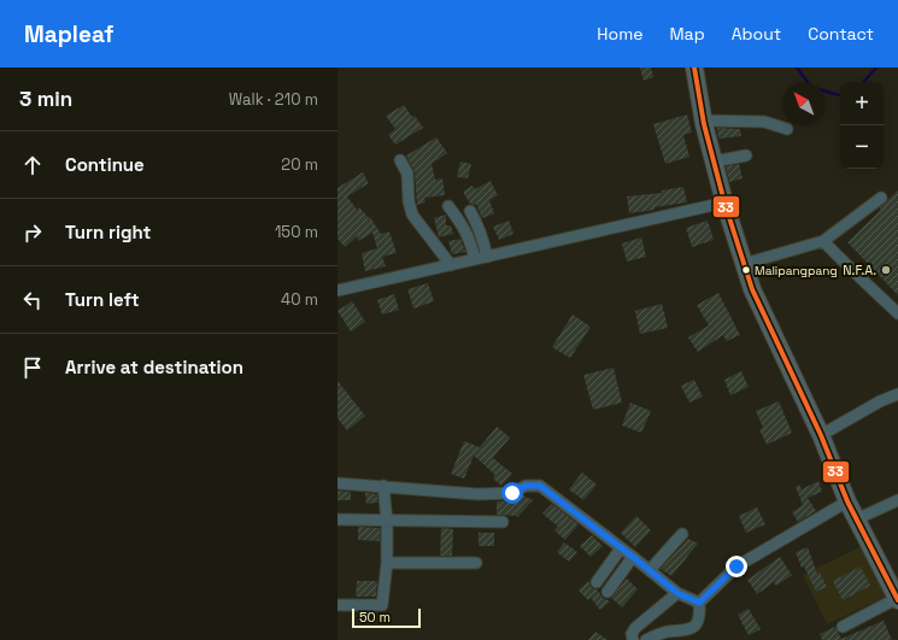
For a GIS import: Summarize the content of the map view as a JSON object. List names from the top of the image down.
{
  "places": ["Malipangpang", "N.F.A."],
  "lines": ["transit line 33"],
  "scale_bar": "50 m",
  "north": "top left",
  "page": {
    "header": "Mapleaf",
    "nav": [
      "Home",
      "Map",
      "About",
      "Contact"
    ],
    "heading": ["3 min", "Walk · 210 m"],
    "map_buttons": ["+", "−"],
    "list": [
      ["Continue", "20 m"],
      ["Turn right", "150 m"],
      ["Turn left", "40 m"],
      "Arrive at destination"
    ],
    "scale": "50 m"
  }
}
